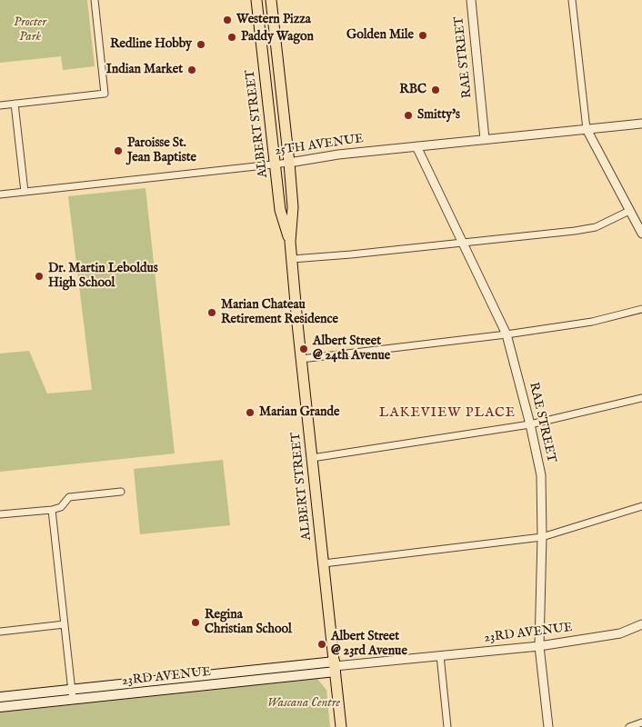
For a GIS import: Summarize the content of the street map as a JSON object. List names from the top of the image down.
{
  "streets": {
    "main road": ["ALBERT STREET", "23RD AVENUE"],
    "street": ["RAE STREET", "25TH AVENUE"]
  },
  "crossings": [
    ["RAE STREET", "25TH AVENUE"],
    ["RAE STREET", "23RD AVENUE"],
    ["ALBERT STREET", "25TH AVENUE"],
    ["ALBERT STREET", "23RD AVENUE"]
  ],
  "districts": ["LAKEVIEW PLACE"],
  "parks": ["Procter Park", "Wascana Centre"],
  "places": [
    "Western Pizza",
    "Golden Mile",
    "Paddy Wagon",
    "Redline Hobby",
    "Indian Market",
    "RBC",
    "Smitty's",
    "Paroisse St. Jean Baptiste",
    "Dr. Martin Leboldus High School",
    "Marian Chateau Retirement Residence",
    "Albert Street @ 24th Avenue",
    "Marian Grande",
    "Regina Christian School",
    "Albert Street @ 23rd Avenue"
  ]
}
